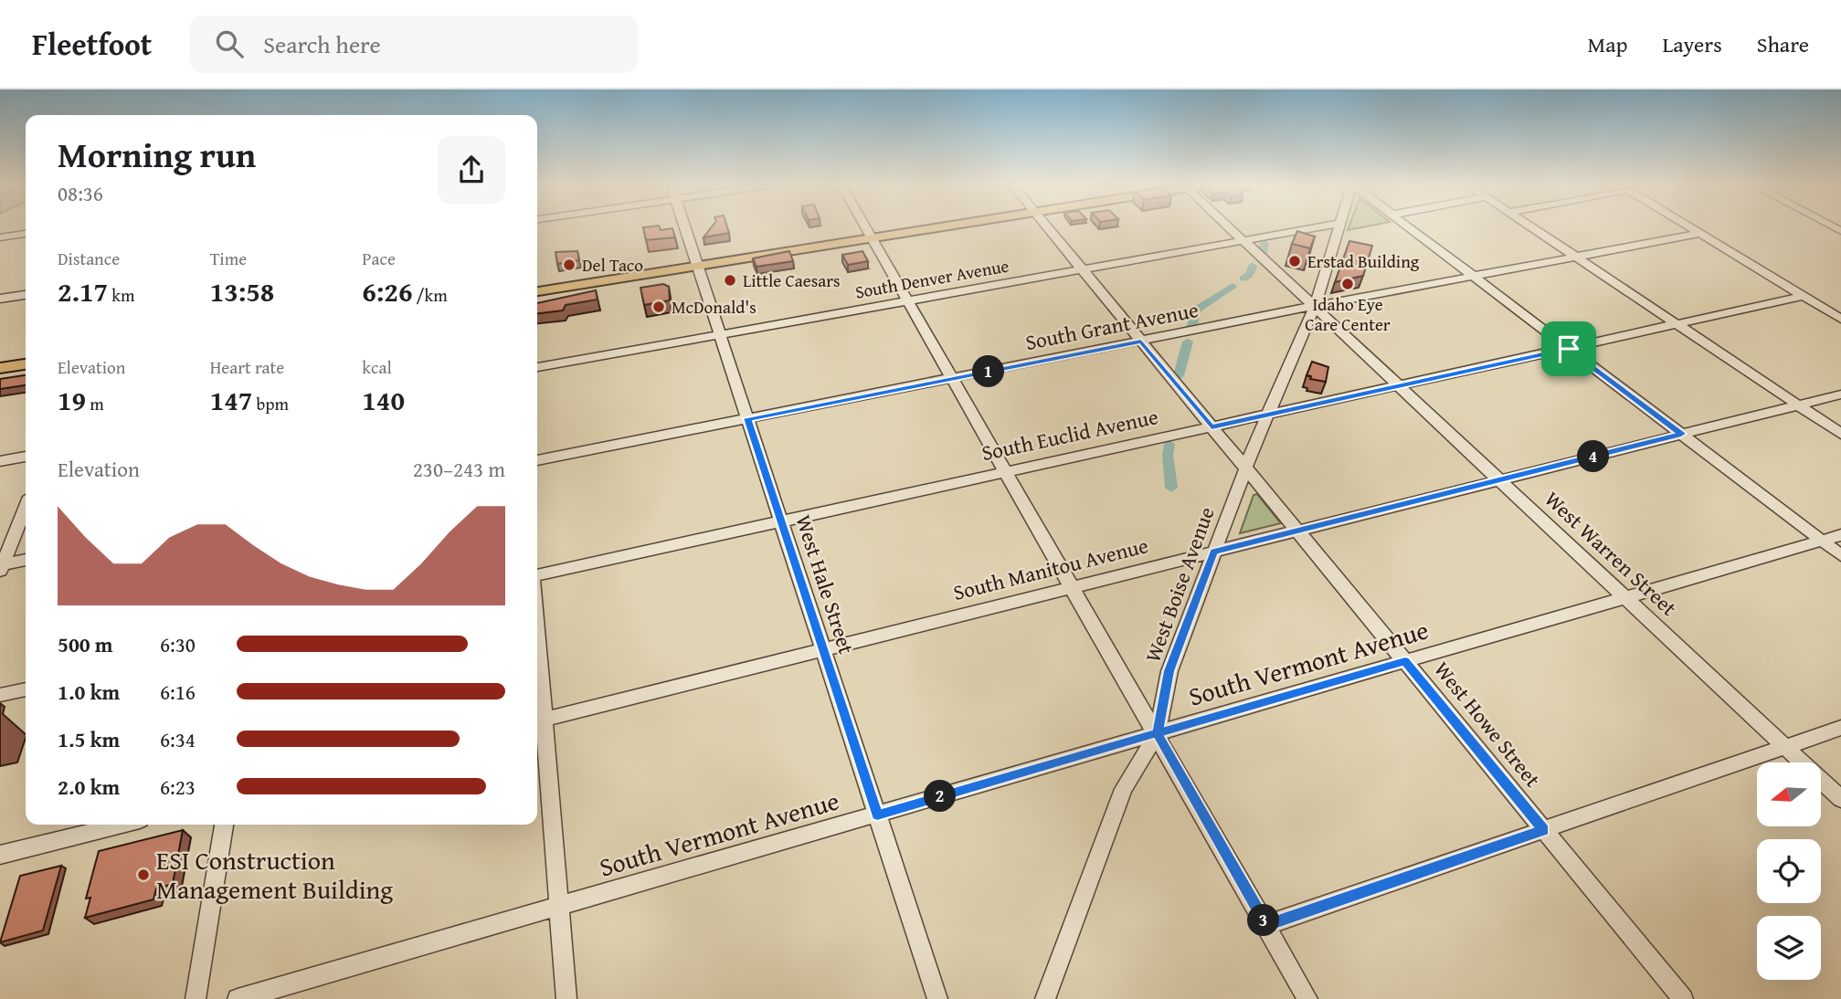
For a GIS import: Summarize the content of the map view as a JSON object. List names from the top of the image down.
{
  "streets": {
    "street": [
      "South Denver Avenue",
      "South Grant Avenue",
      "South Euclid Avenue",
      "West Warren Street",
      "South Manitou Avenue",
      "West Hale Street",
      "West Boise Avenue",
      "South Vermont Avenue",
      "West Howe Street"
    ]
  },
  "crossings": [
    ["South Denver Avenue", "West Warren Street"],
    ["South Denver Avenue", "West Hale Street"],
    ["South Denver Avenue", "West Howe Street"],
    ["South Grant Avenue", "West Warren Street"],
    ["South Grant Avenue", "West Hale Street"],
    ["South Grant Avenue", "West Boise Avenue"],
    ["South Grant Avenue", "West Howe Street"],
    ["South Euclid Avenue", "West Warren Street"],
    ["South Euclid Avenue", "West Hale Street"],
    ["South Euclid Avenue", "West Boise Avenue"],
    ["South Euclid Avenue", "West Howe Street"],
    ["West Warren Street", "South Manitou Avenue"],
    ["West Warren Street", "West Boise Avenue"],
    ["West Warren Street", "South Vermont Avenue"],
    ["South Manitou Avenue", "West Hale Street"],
    ["South Manitou Avenue", "West Boise Avenue"],
    ["South Manitou Avenue", "West Howe Street"],
    ["West Hale Street", "South Vermont Avenue"],
    ["West Boise Avenue", "South Vermont Avenue"],
    ["West Boise Avenue", "West Howe Street"],
    ["South Vermont Avenue", "West Howe Street"]
  ],
  "places": [
    "Erstad Building",
    "Del Taco",
    "Little Caesars",
    "Idaho Eye Care Center",
    "McDonald's",
    "ESI Construction Management Building"
  ],
  "north": "left",
  "page": {
    "header": "Fleetfoot",
    "search": "Search here",
    "nav": ["Map", "Layers", "Share"],
    "heading": ["Morning run", "08:36"],
    "stats": [
      ["Distance", "2.17 km"],
      ["Time", "13:58"],
      ["Pace", "6:26 /km"],
      ["Elevation", "19 m"],
      ["Heart rate", "147 bpm"],
      ["kcal", "140"]
    ],
    "pins": [
      "1",
      "4",
      "2",
      "3"
    ],
    "chart": ["Elevation", "230–243 m"],
    "list": [
      {
        "name": "500 m",
        "note": "6:30"
      },
      {
        "name": "1.0 km",
        "note": "6:16"
      },
      {
        "name": "1.5 km",
        "note": "6:34"
      },
      {
        "name": "2.0 km",
        "note": "6:23"
      }
    ]
  }
}
